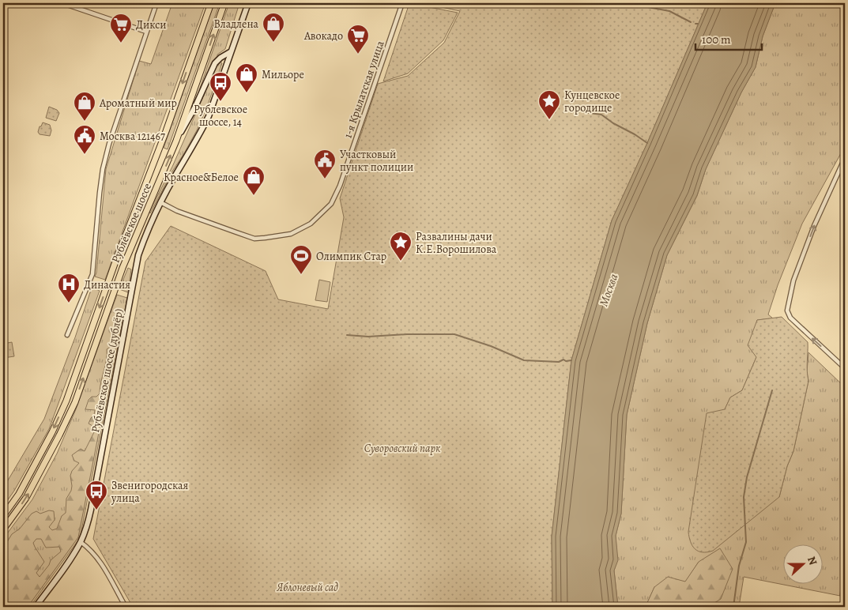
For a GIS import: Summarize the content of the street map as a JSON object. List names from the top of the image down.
{
  "streets": {
    "main road": ["Рублёвское шоссе"],
    "street": ["1-я Крылатская улица", "Рублёвское шоссе (дублёр)"]
  },
  "crossings": [
    ["1-я Крылатская улица", "Рублёвское шоссе (дублёр)"]
  ],
  "water": ["Москва"],
  "parks": ["Суворовский парк", "Яблоневый сад"],
  "places": {
    "shop": [
      "Владлена",
      "Мильоре",
      "Ароматный мир",
      "Красное&Белое"
    ],
    "supermarket": ["Дикси", "Авокадо"],
    "bus stop": ["Рублевское шоссе, 14", "Звенигородская улица"],
    "place": ["Кунцевское городище", "Развалины дачи К.Е.Ворошилова"],
    "public building": ["Москва 121467", "Участковый пункт полиции"],
    "sports": ["Олимпик Стар"],
    "hospital": ["Династия"]
  },
  "scale_bar": "100 m",
  "north": "right"
}
